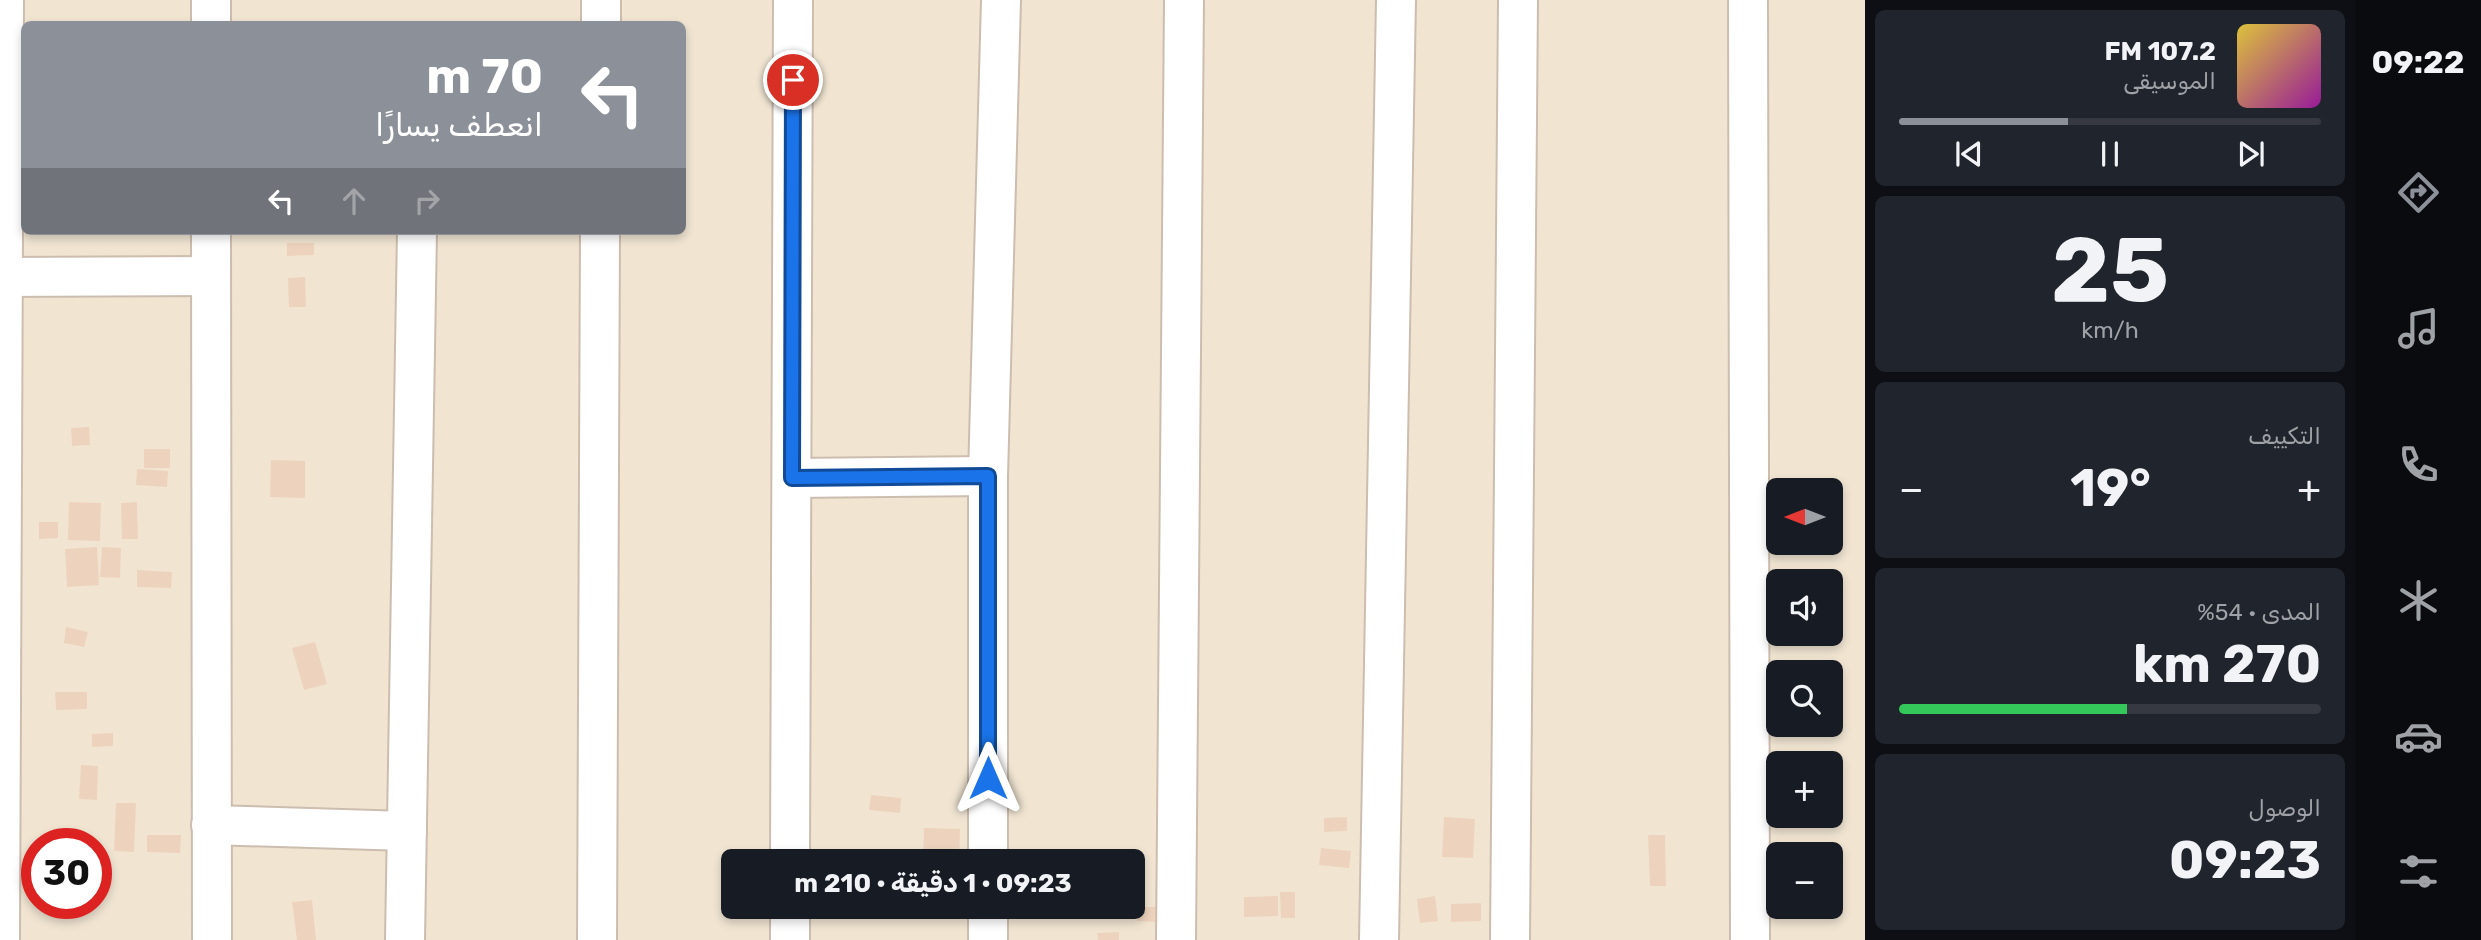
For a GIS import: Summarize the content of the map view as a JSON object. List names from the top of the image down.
{
  "north": "left",
  "page": {
    "tabs": "09:22",
    "turn": ["70 m", "انعطف يسارًا"],
    "song": ["107.2 FM", "الموسيقى"],
    "tile": [
      ["25", "km/h"],
      "التكييف",
      ["المدى · 54%", "270 km"],
      ["الوصول", "09:23"]
    ],
    "heat": ["−", "19°", "+"],
    "map_buttons": ["+", "−"],
    "limit": "30",
    "trip": "09:23 · 1 دقيقة · 210 m"
  }
}
